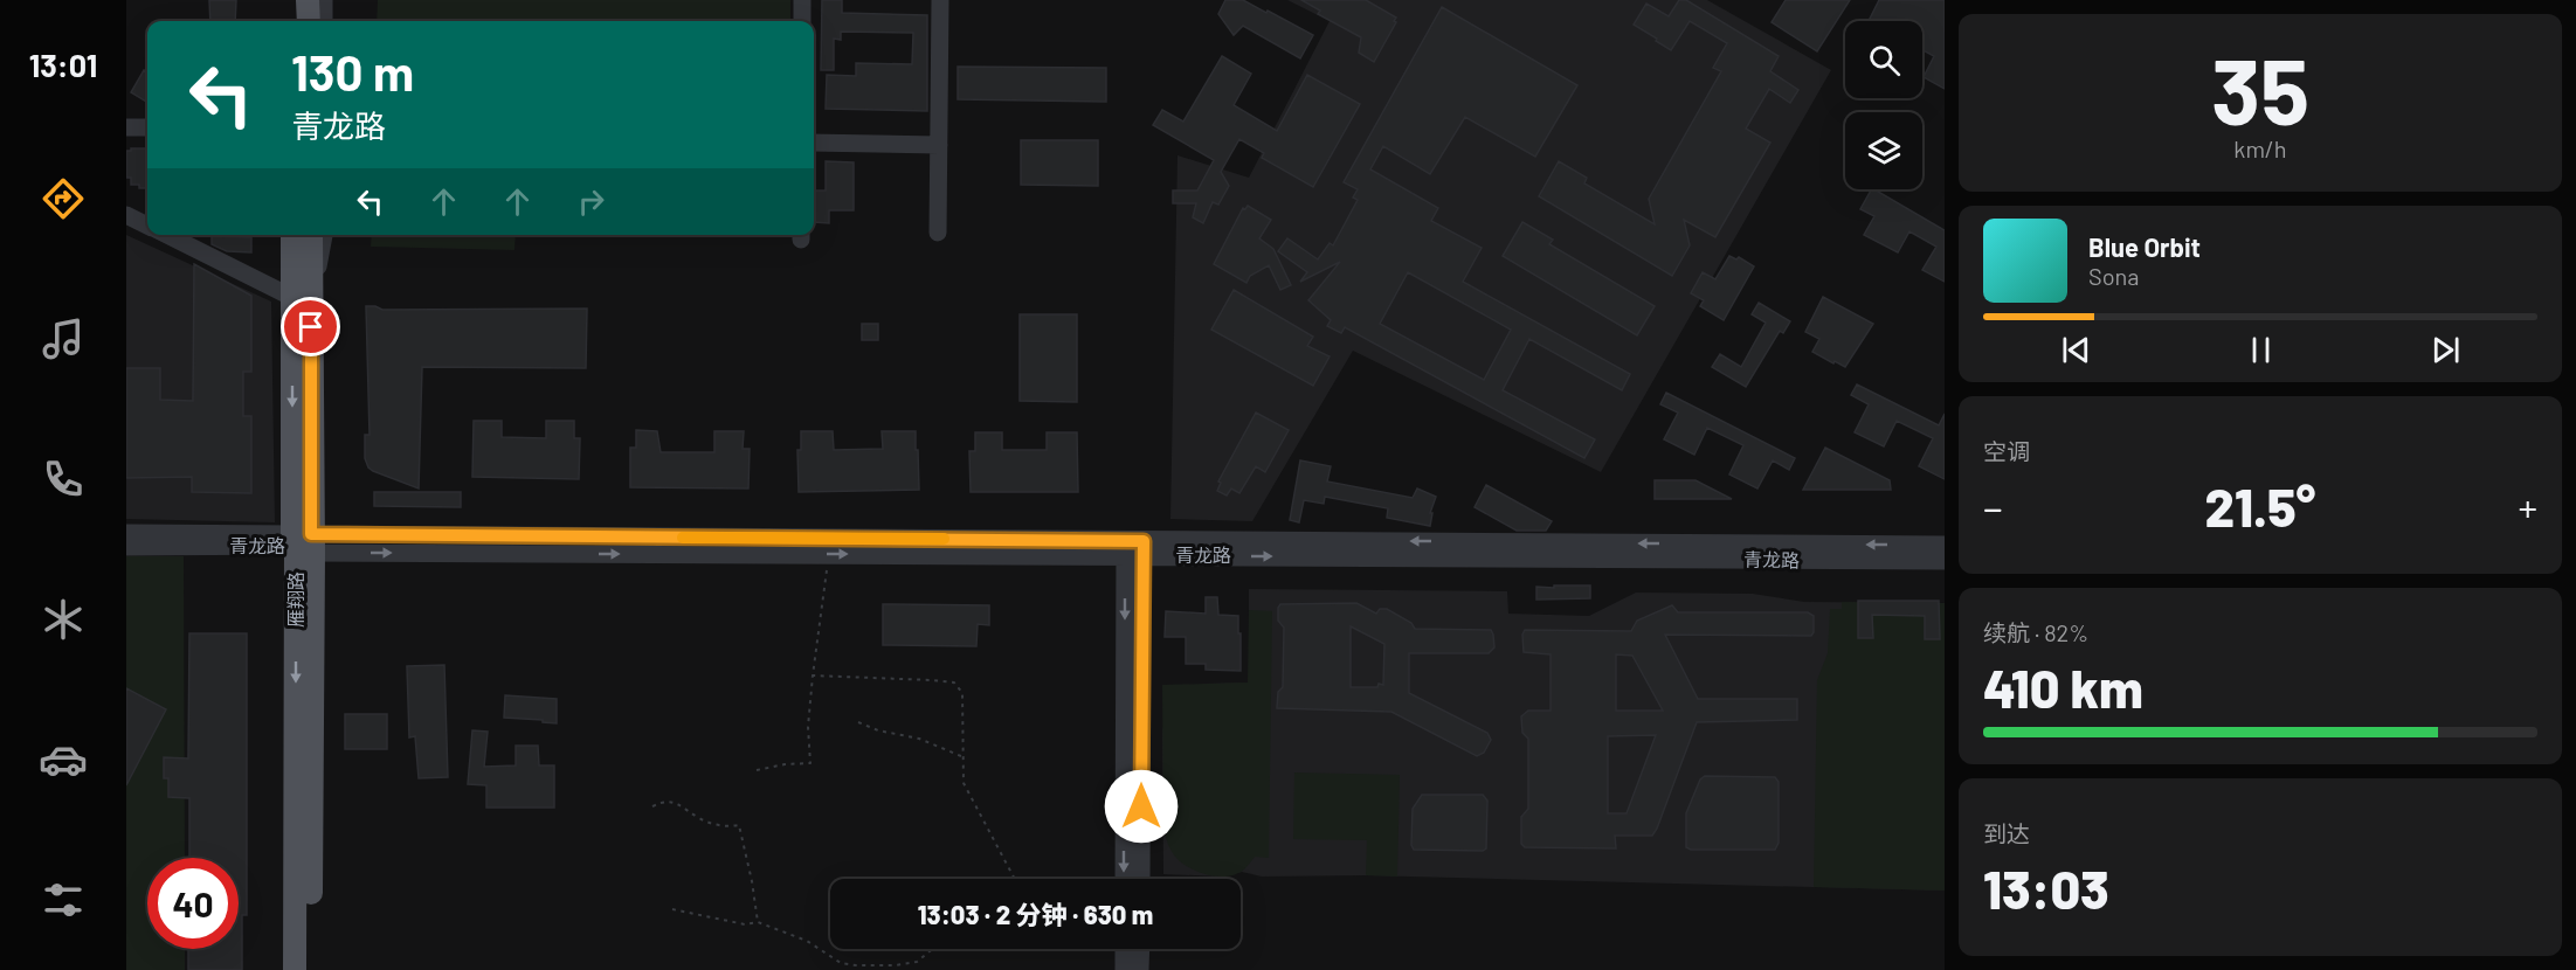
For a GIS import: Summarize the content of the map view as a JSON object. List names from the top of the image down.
{
  "streets": {
    "main road": ["雁翔路"],
    "street": ["青龙路"]
  },
  "crossings": [
    ["青龙路", "雁翔路"]
  ],
  "page": {
    "tabs": "13:01",
    "tile": [
      ["35", "km/h"],
      "空调",
      ["续航 · 82%", "410 km"],
      ["到达", "13:03"]
    ],
    "turn": ["130 m", "青龙路"],
    "song": ["Blue Orbit", "Sona"],
    "heat": ["−", "21.5°", "+"],
    "limit": "40",
    "trip": "13:03 · 2 分钟 · 630 m"
  }
}
